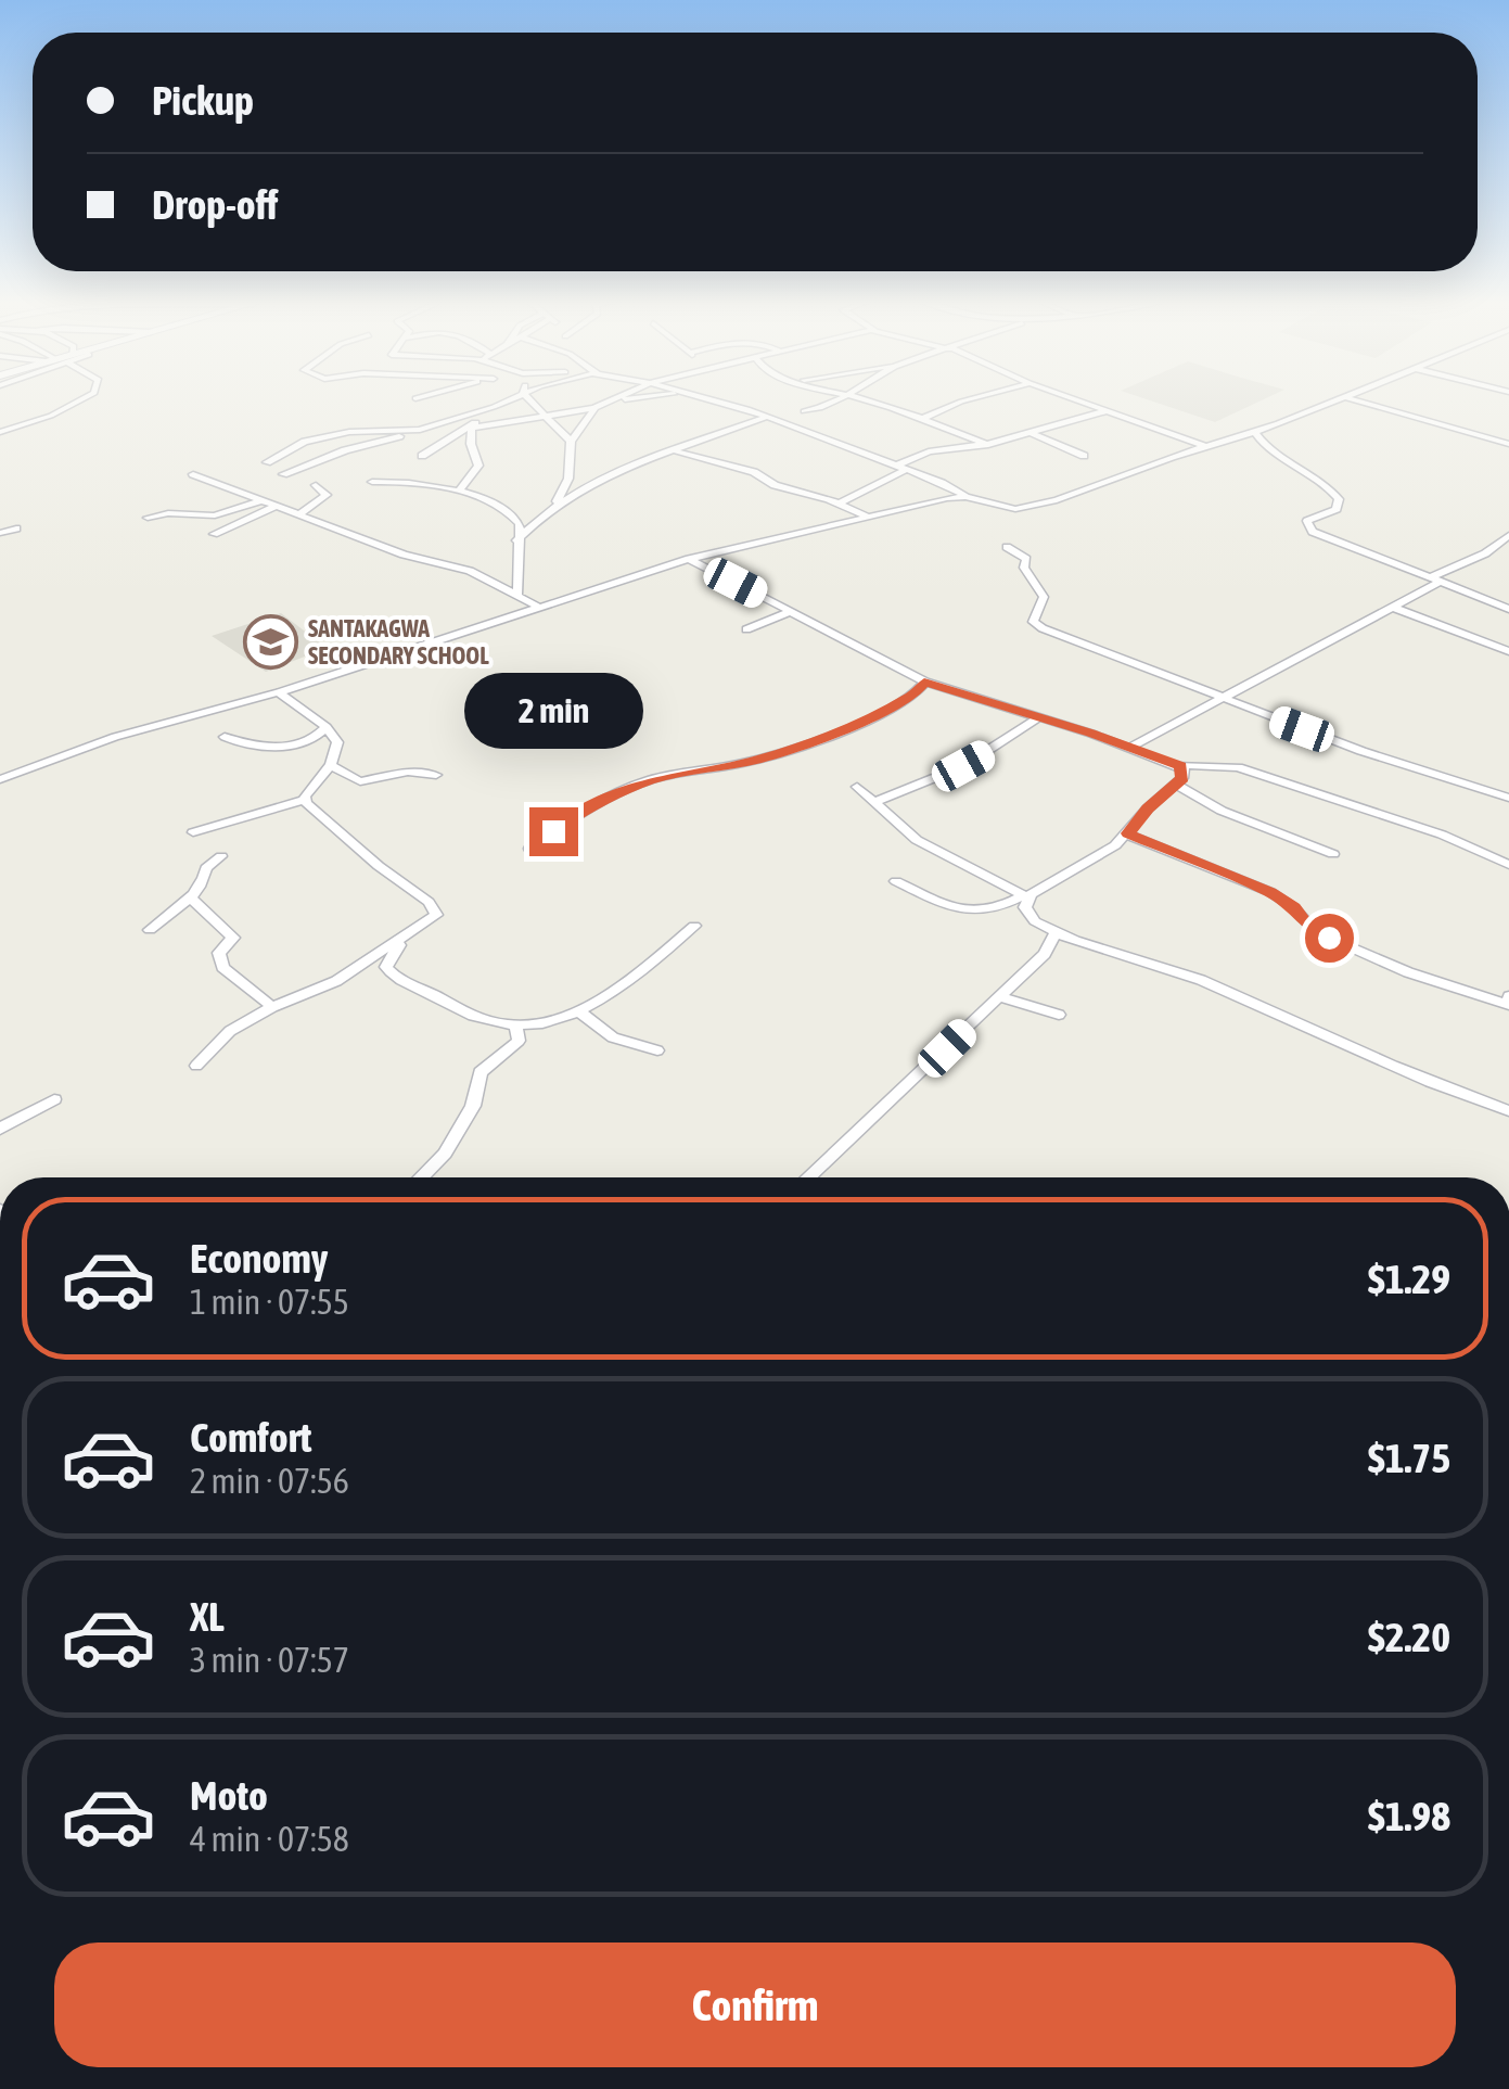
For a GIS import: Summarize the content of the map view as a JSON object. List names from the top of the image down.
{
  "places": {
    "school or university": ["SANTAKAGWA SECONDARY SCHOOL"]
  },
  "page": {
    "banner": ["Pickup", "Drop-off"],
    "bubble": "2 min",
    "list": [
      {
        "name": "Economy",
        "note": "1 min · 07:55",
        "value": "$1.29"
      },
      {
        "name": "Comfort",
        "note": "2 min · 07:56",
        "value": "$1.75"
      },
      {
        "name": "XL",
        "note": "3 min · 07:57",
        "value": "$2.20"
      },
      {
        "name": "Moto",
        "note": "4 min · 07:58",
        "value": "$1.98"
      }
    ],
    "buttons": "Confirm"
  }
}
